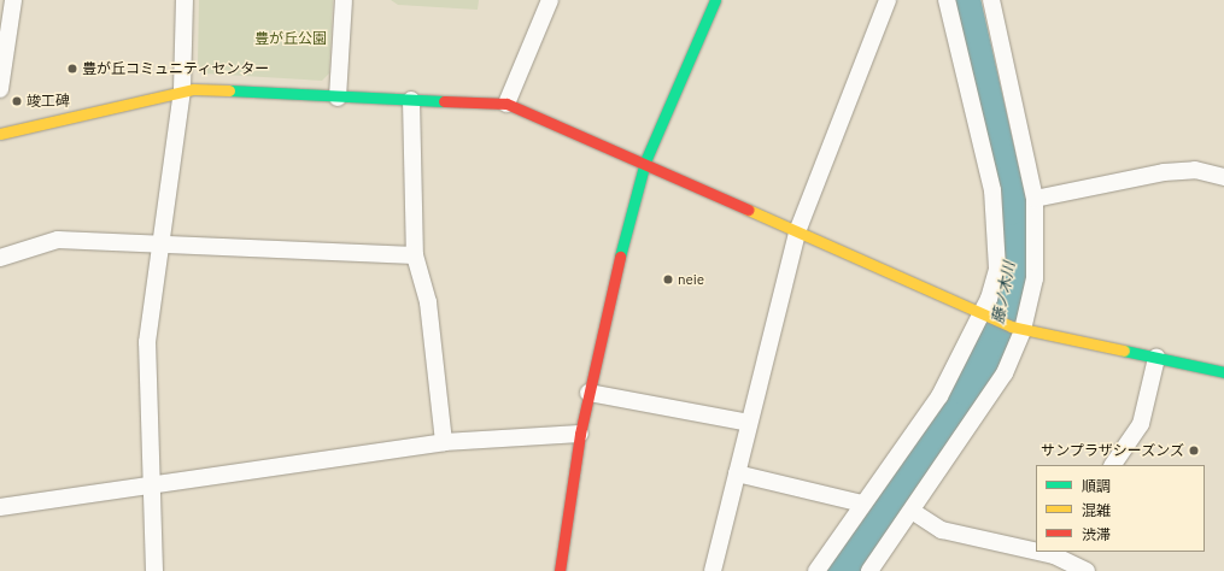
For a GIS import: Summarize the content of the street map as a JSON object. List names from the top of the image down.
{
  "water": ["藤ノ木川"],
  "parks": ["豊が丘公園"],
  "places": [
    "豊が丘コミュニティセンター",
    "竣工碑",
    "neie",
    "サンプラザシーズンズ"
  ],
  "legend": ["順調", "混雑", "渋滞"]
}
